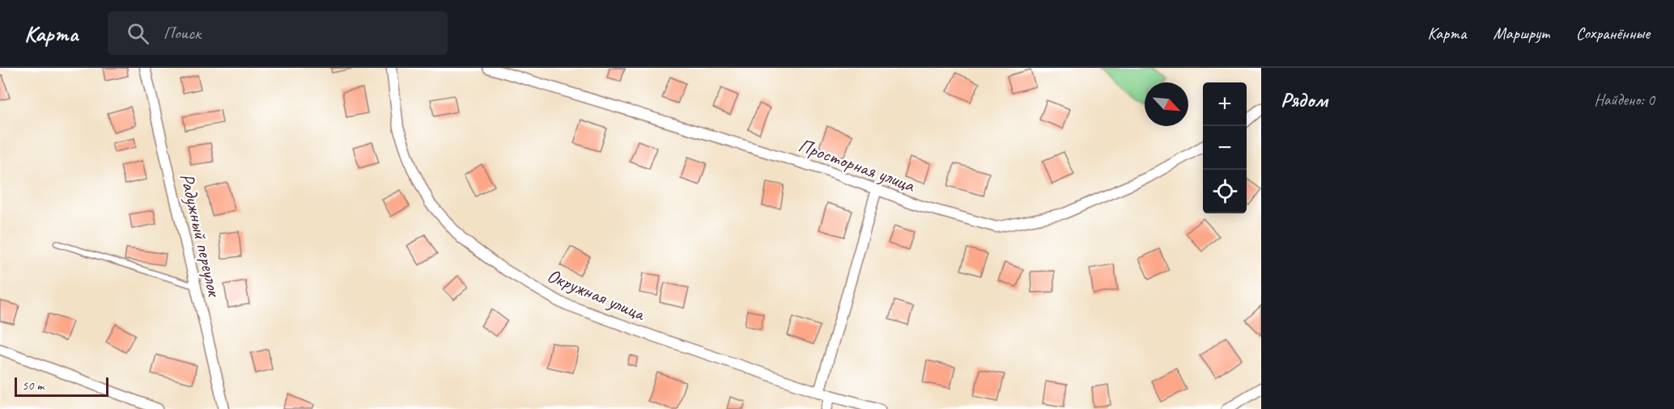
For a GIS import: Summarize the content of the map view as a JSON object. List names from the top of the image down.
{
  "streets": {
    "street": ["Просторная улица", "Радужный переулок", "Окружная улица"]
  },
  "scale_bar": "50 m",
  "north": "bottom right",
  "page": {
    "header": "Карта",
    "search": "Поиск",
    "nav": ["Карта", "Маршрут", "Сохранённые"],
    "heading": ["Рядом", "Найдено: 0"],
    "map_buttons": ["+", "−"],
    "scale": "50 m"
  }
}
